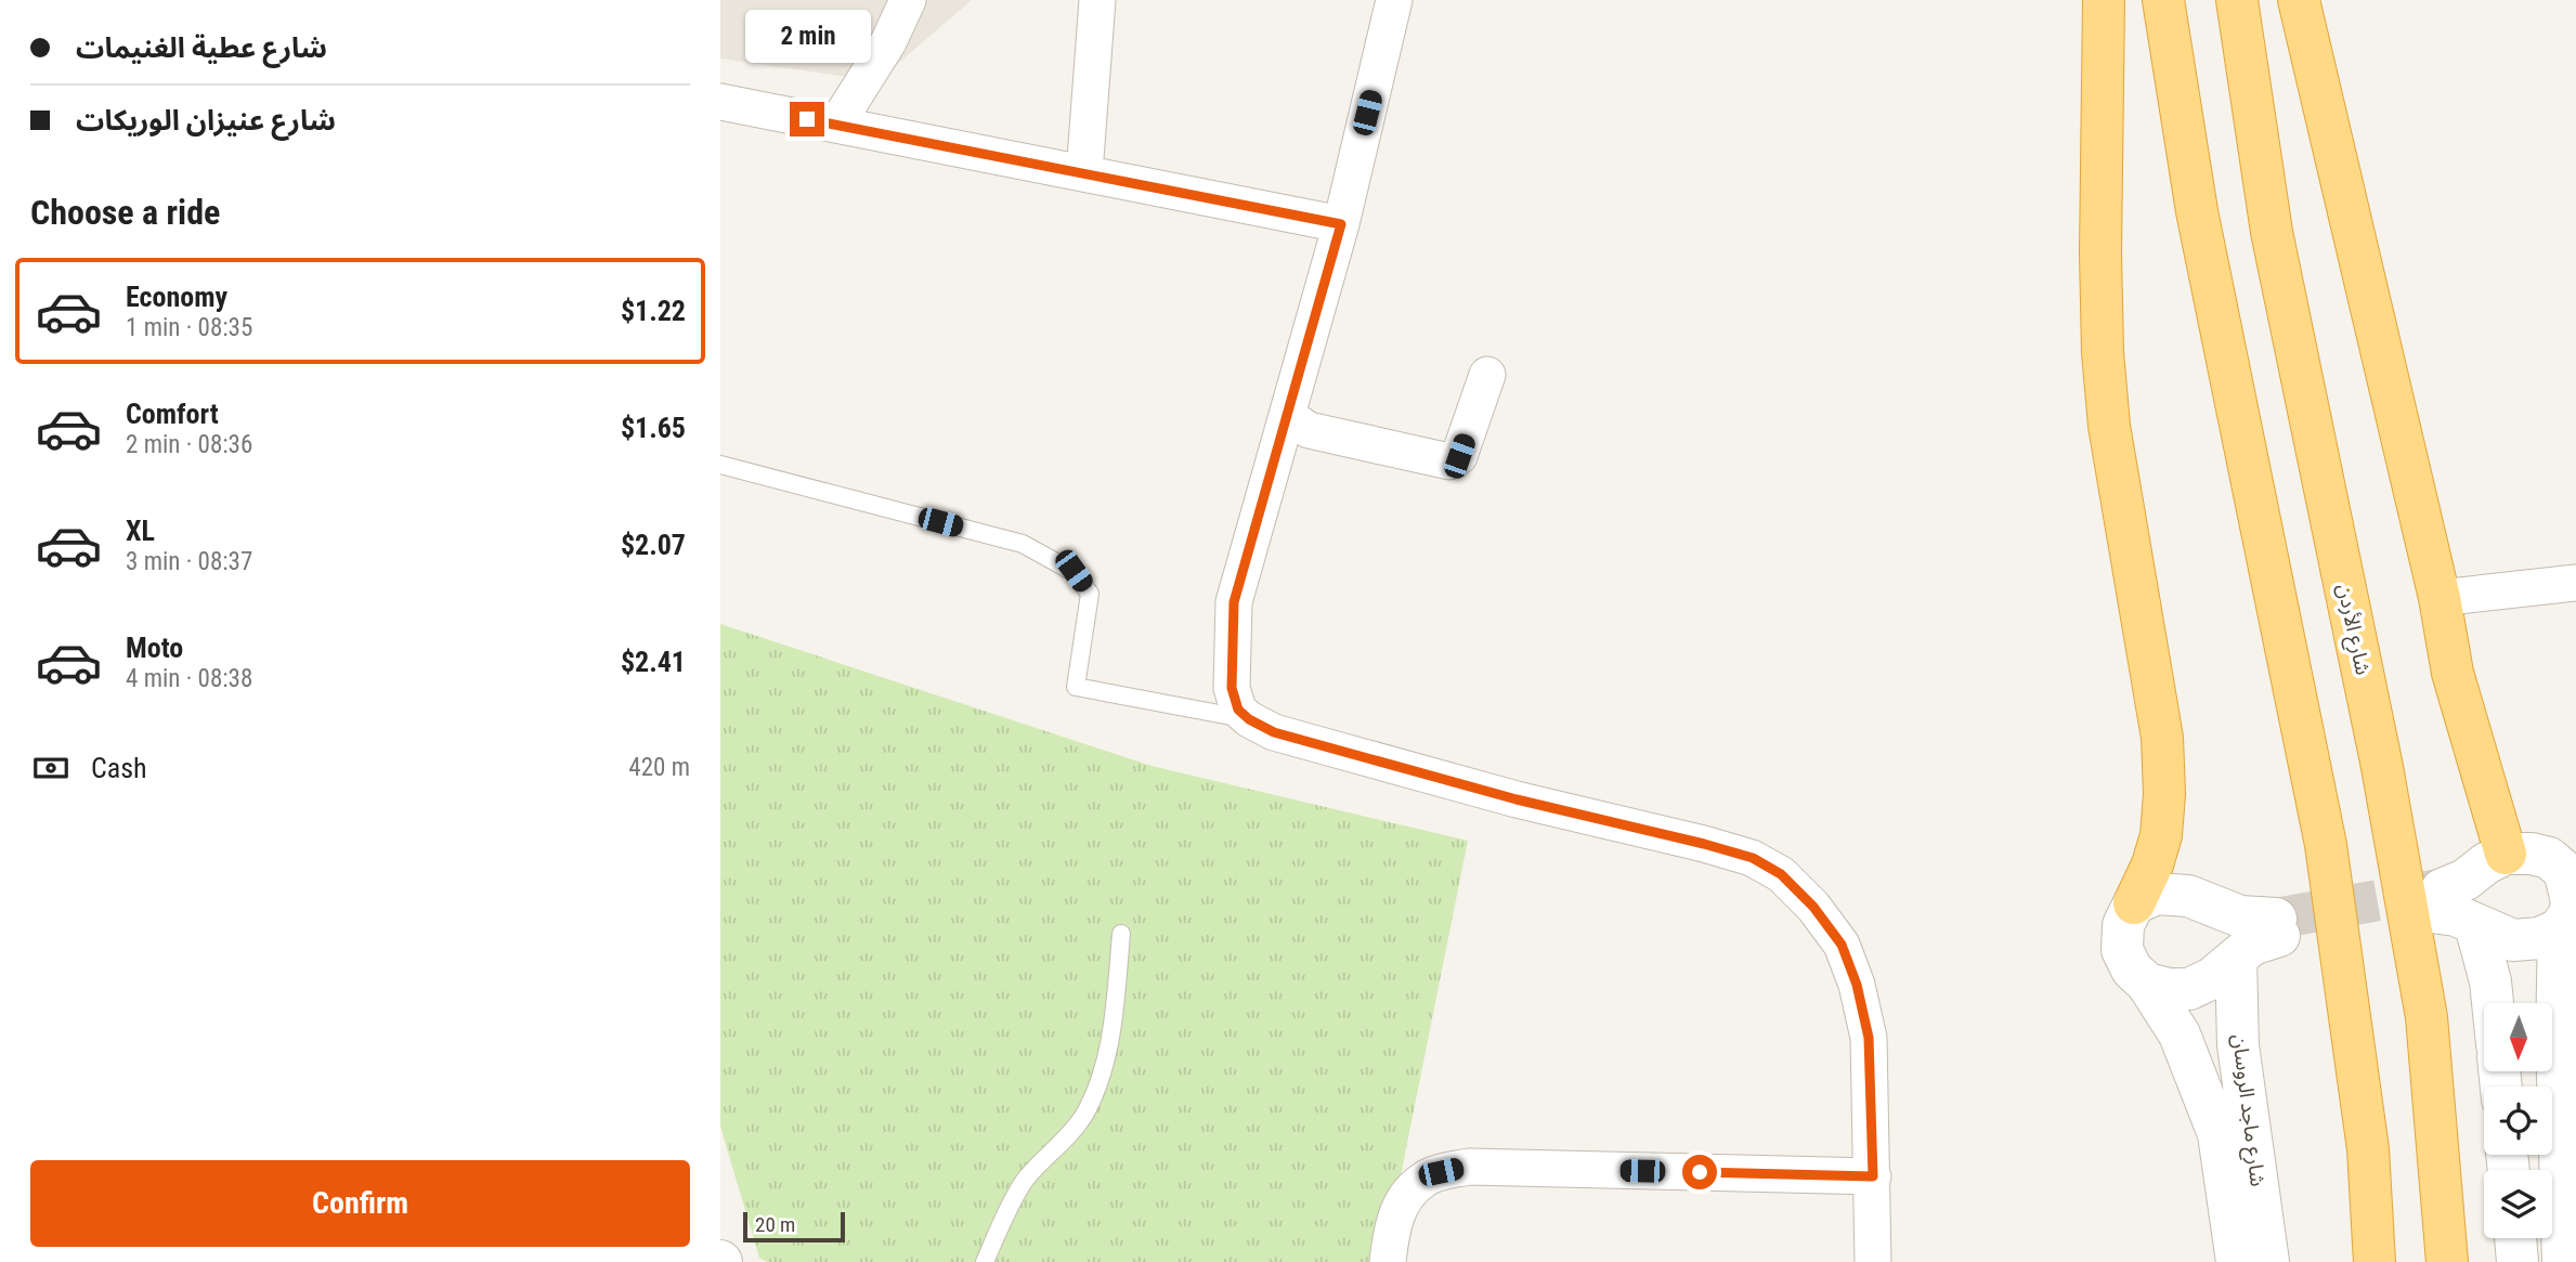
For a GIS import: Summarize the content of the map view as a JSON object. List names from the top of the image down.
{
  "streets": {
    "highway": ["شارع الأردن"],
    "street": ["شارع ماجد الروسان"]
  },
  "scale_bar": "20 m",
  "north": "bottom",
  "page": {
    "banner": ["شارع عطية الغنيمات", "شارع عنيزان الوريكات"],
    "bubble": "2 min",
    "heading": "Choose a ride",
    "list": [
      {
        "name": "Economy",
        "note": "1 min · 08:35",
        "value": "$1.22"
      },
      {
        "name": "Comfort",
        "note": "2 min · 08:36",
        "value": "$1.65"
      },
      {
        "name": "XL",
        "note": "3 min · 08:37",
        "value": "$2.07"
      },
      {
        "name": "Moto",
        "note": "4 min · 08:38",
        "value": "$2.41"
      }
    ],
    "pay": ["Cash", "420 m"],
    "buttons": "Confirm",
    "scale": "20 m"
  }
}
